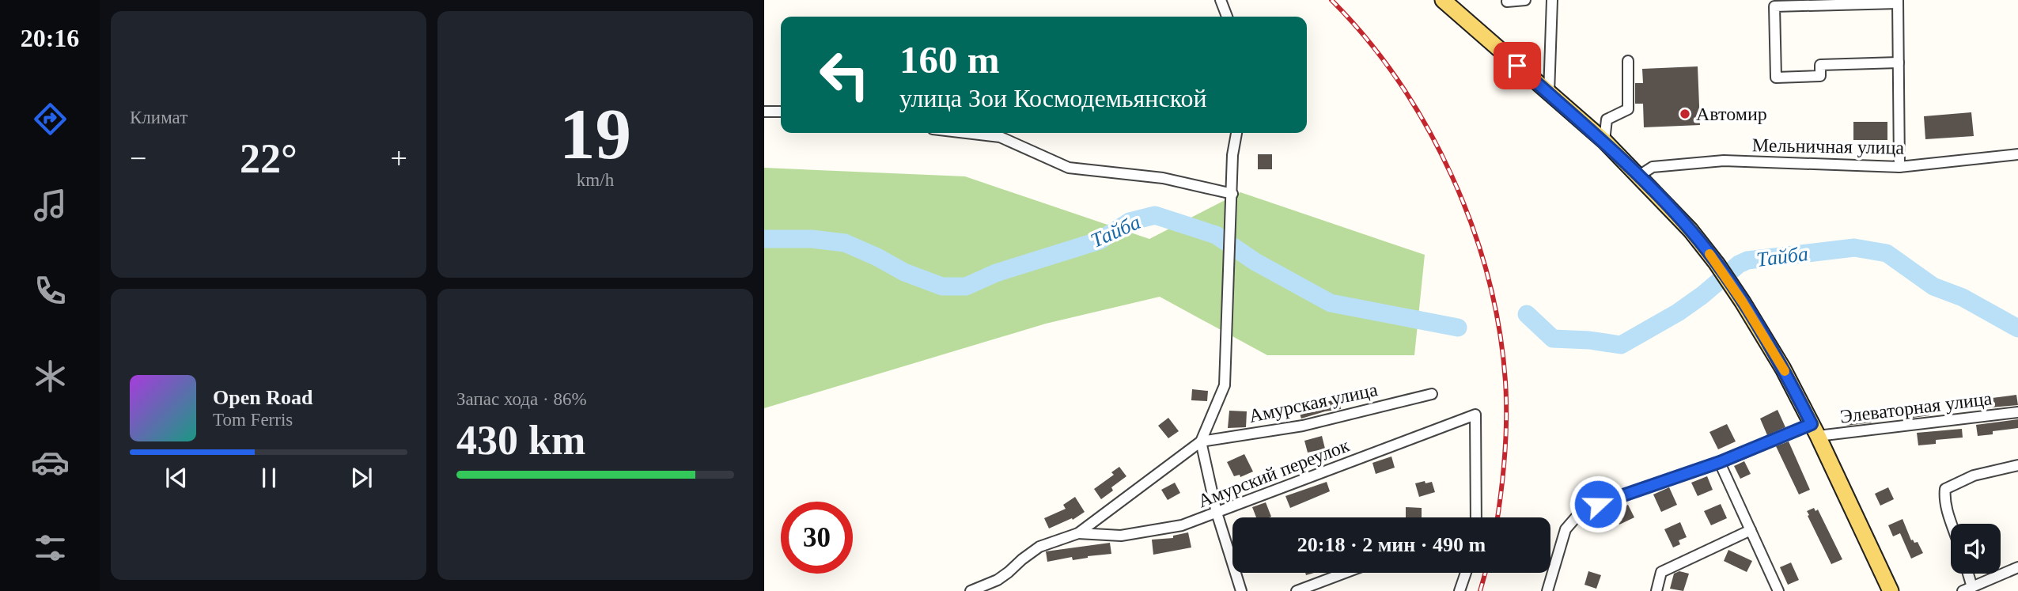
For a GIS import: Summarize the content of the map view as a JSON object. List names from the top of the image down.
{
  "streets": {
    "street": [
      "Мельничная улица",
      "Амурская улица",
      "Элеваторная улица",
      "Амурский переулок"
    ]
  },
  "water": ["Тайба"],
  "places": ["Автомир"],
  "page": {
    "tabs": "20:16",
    "tile": [
      "Климат",
      ["19", "km/h"],
      ["Запас хода · 86%", "430 km"]
    ],
    "turn": ["160 m", "улица Зои Космодемьянской"],
    "heat": ["−", "22°", "+"],
    "song": ["Open Road", "Tom Ferris"],
    "limit": "30",
    "trip": "20:18 · 2 мин · 490 m"
  }
}
